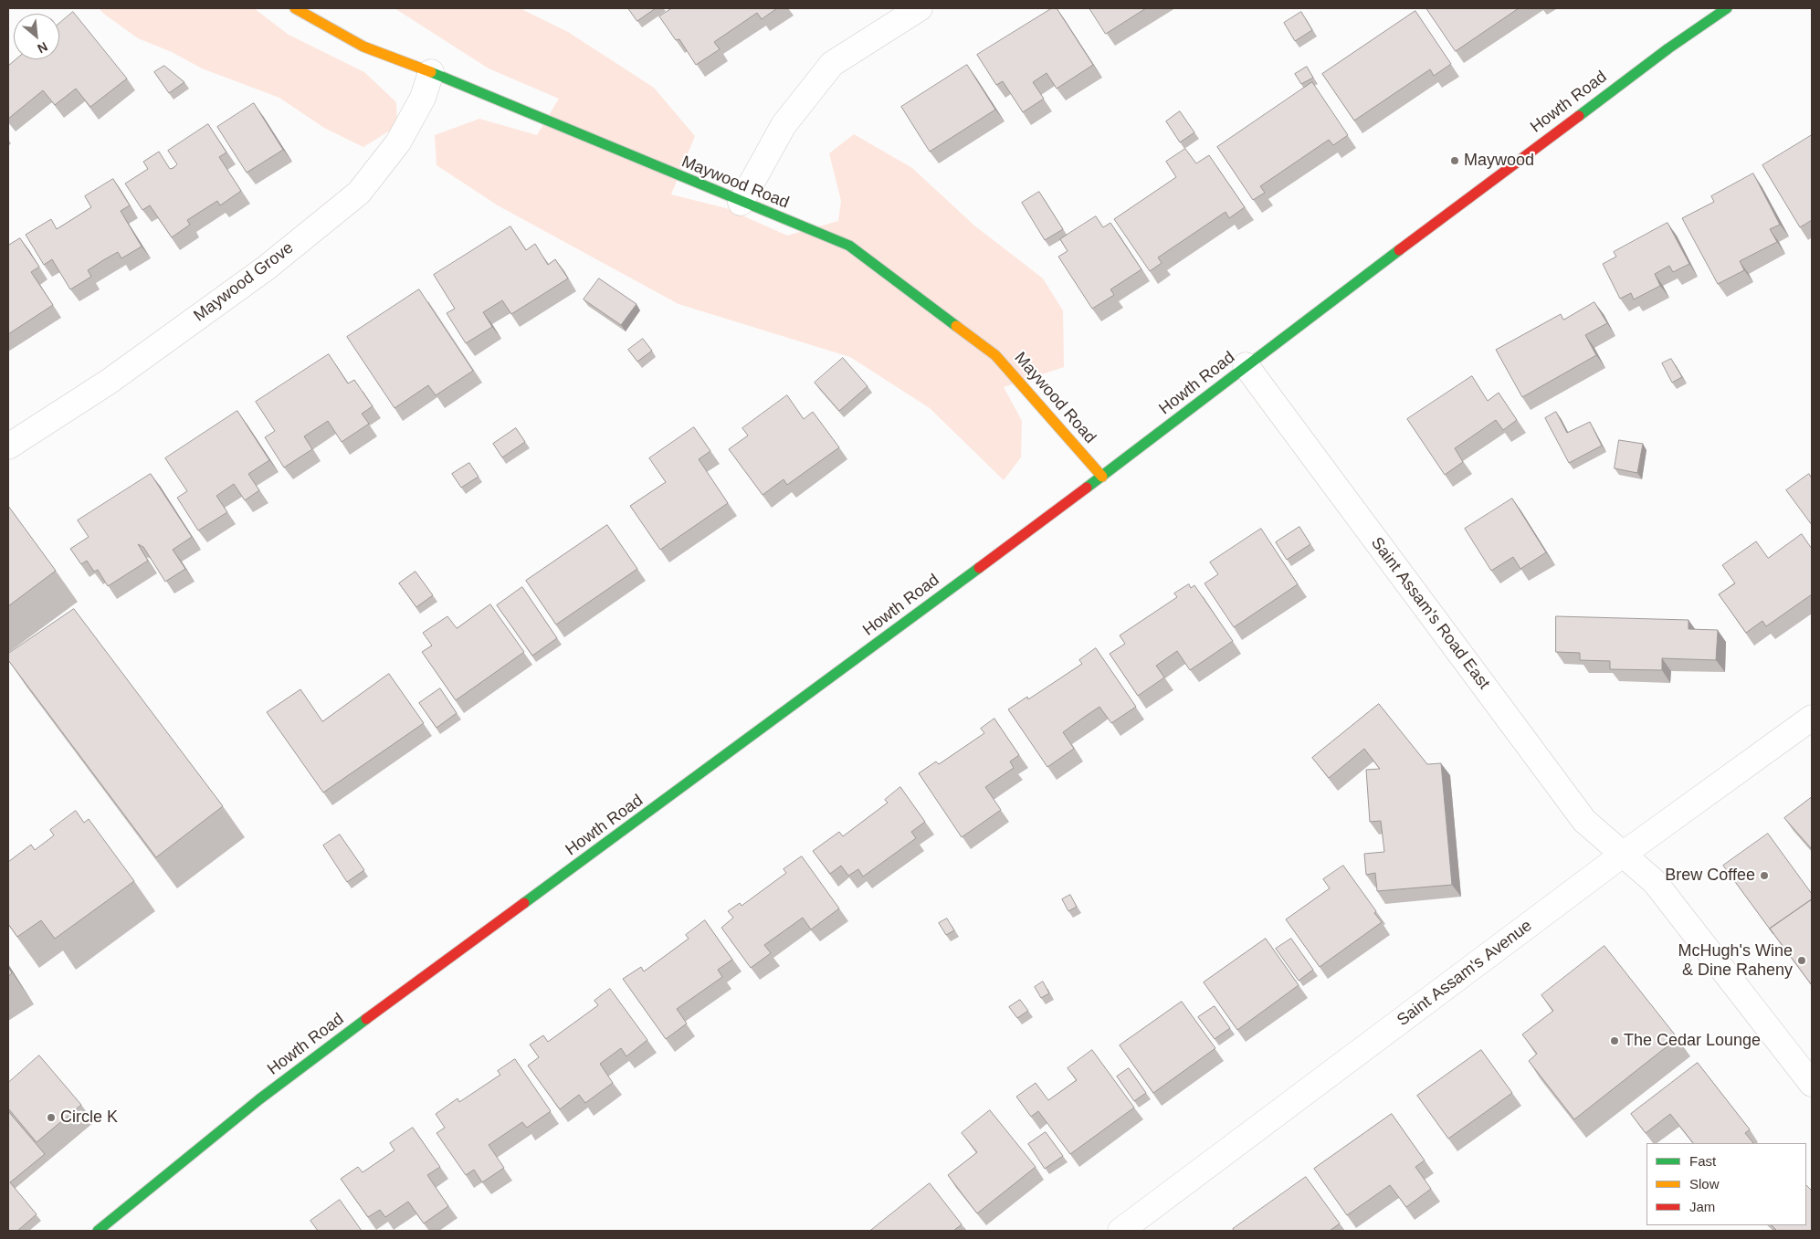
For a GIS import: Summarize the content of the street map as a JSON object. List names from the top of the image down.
{
  "streets": {
    "main road": ["Howth Road", "Maywood Road"],
    "street": ["Maywood Grove", "Saint Assam's Road East", "Saint Assam's Avenue"]
  },
  "crossings": [
    ["Howth Road", "Maywood Road"],
    ["Howth Road", "Saint Assam's Road East"],
    ["Maywood Road", "Maywood Grove"],
    ["Saint Assam's Road East", "Saint Assam's Avenue"]
  ],
  "places": [
    "Maywood",
    "Brew Coffee",
    "McHugh's Wine & Dine Raheny",
    "The Cedar Lounge",
    "Circle K"
  ],
  "legend": ["Fast", "Slow", "Jam"],
  "north": "bottom right"
}
